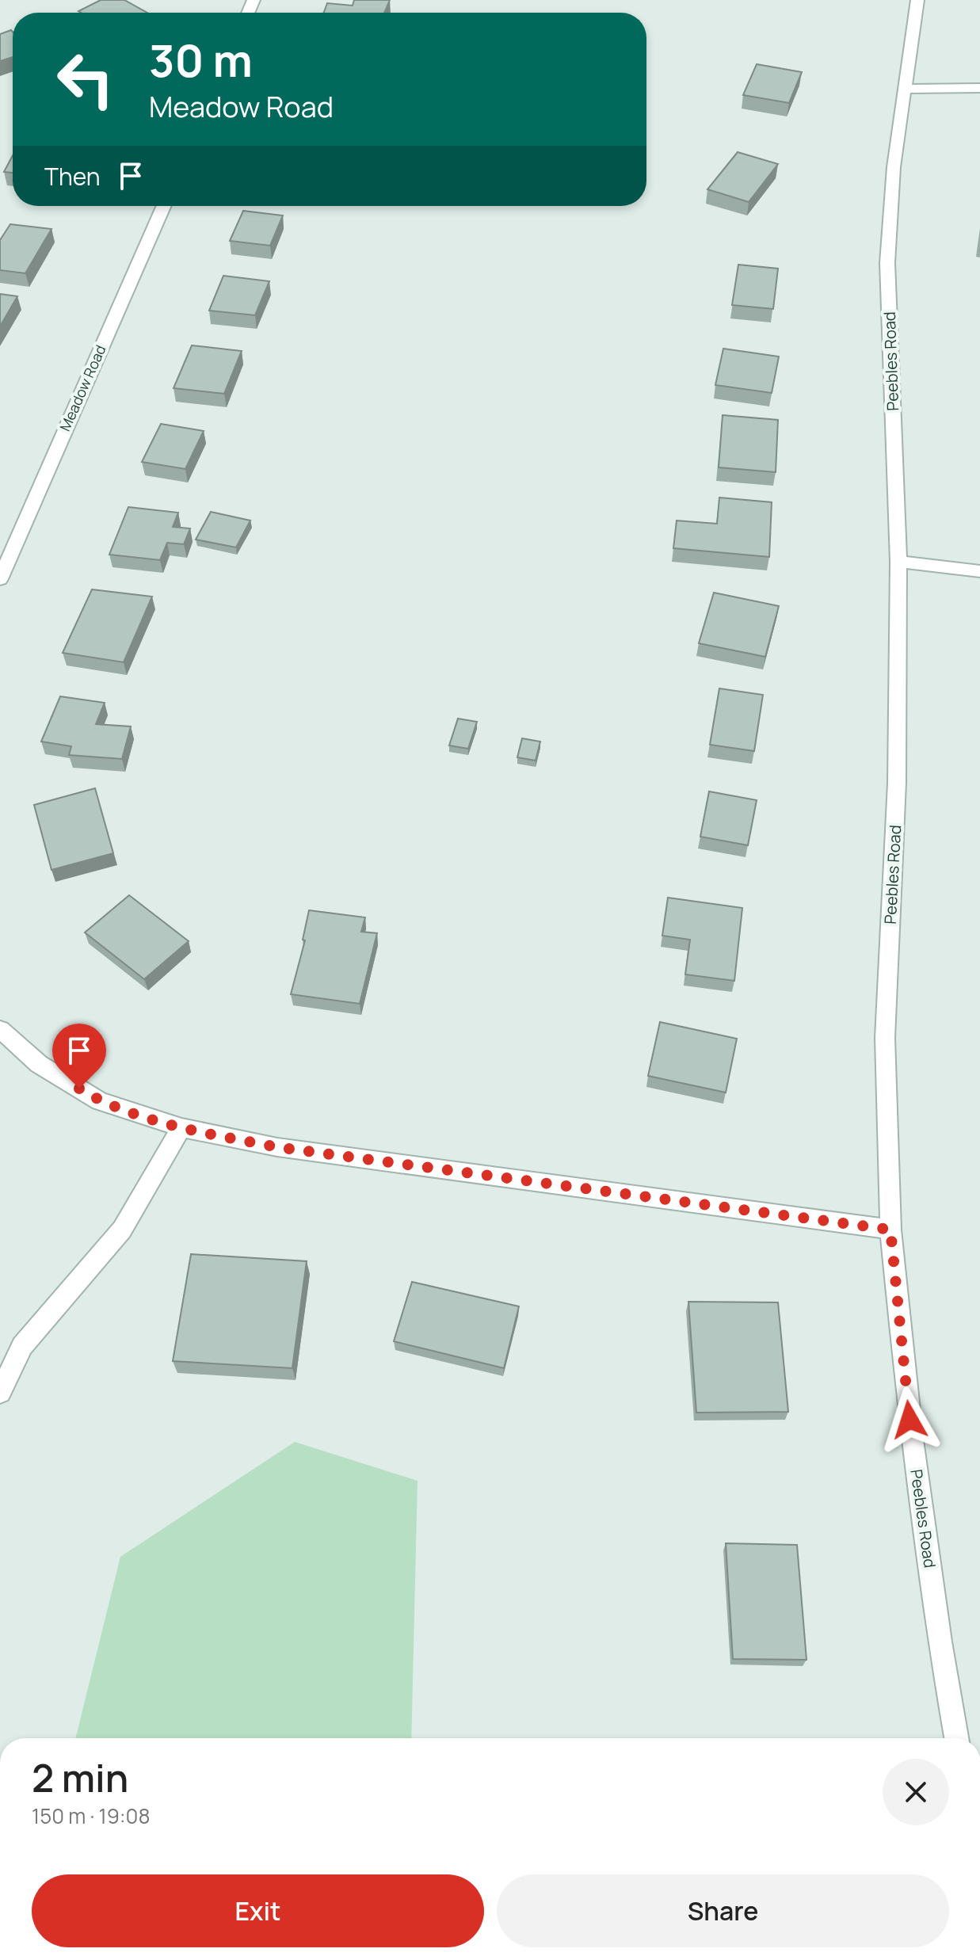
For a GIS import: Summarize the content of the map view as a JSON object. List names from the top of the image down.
{
  "streets": {
    "street": ["Peebles Road", "Meadow Road"]
  },
  "page": {
    "turn": ["30 m", "Meadow Road"],
    "then": "Then",
    "heading": ["2 min", "150 m · 19:08"],
    "buttons": ["Exit", "Share"]
  }
}
